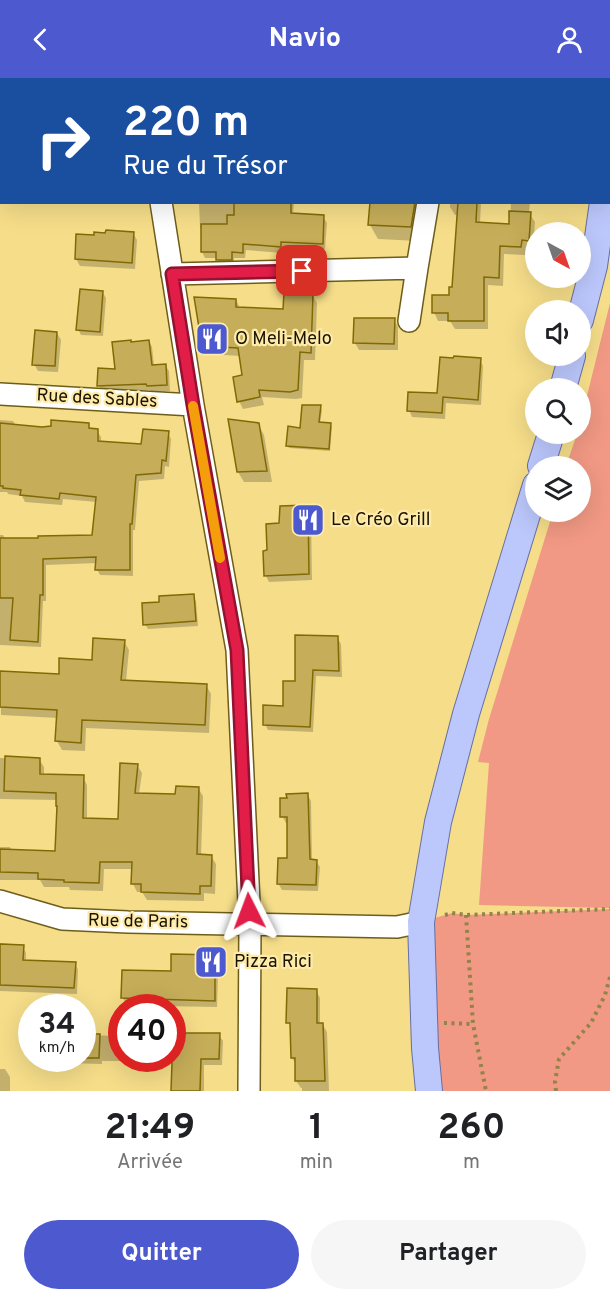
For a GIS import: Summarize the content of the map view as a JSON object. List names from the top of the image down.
{
  "streets": {
    "street": ["Rue des Sables", "Rue de Paris"]
  },
  "places": {
    "restaurant": ["O Meli-Melo", "Le Créo Grill", "Pizza Rici"]
  },
  "north": "bottom right",
  "page": {
    "header": "Navio",
    "turn": ["220 m", "Rue du Trésor"],
    "speed": "34 km/h",
    "limit": "40",
    "eta": [
      "21:49",
      "Arrivée",
      "1",
      "min",
      "260",
      "m"
    ],
    "buttons": ["Quitter", "Partager"]
  }
}
